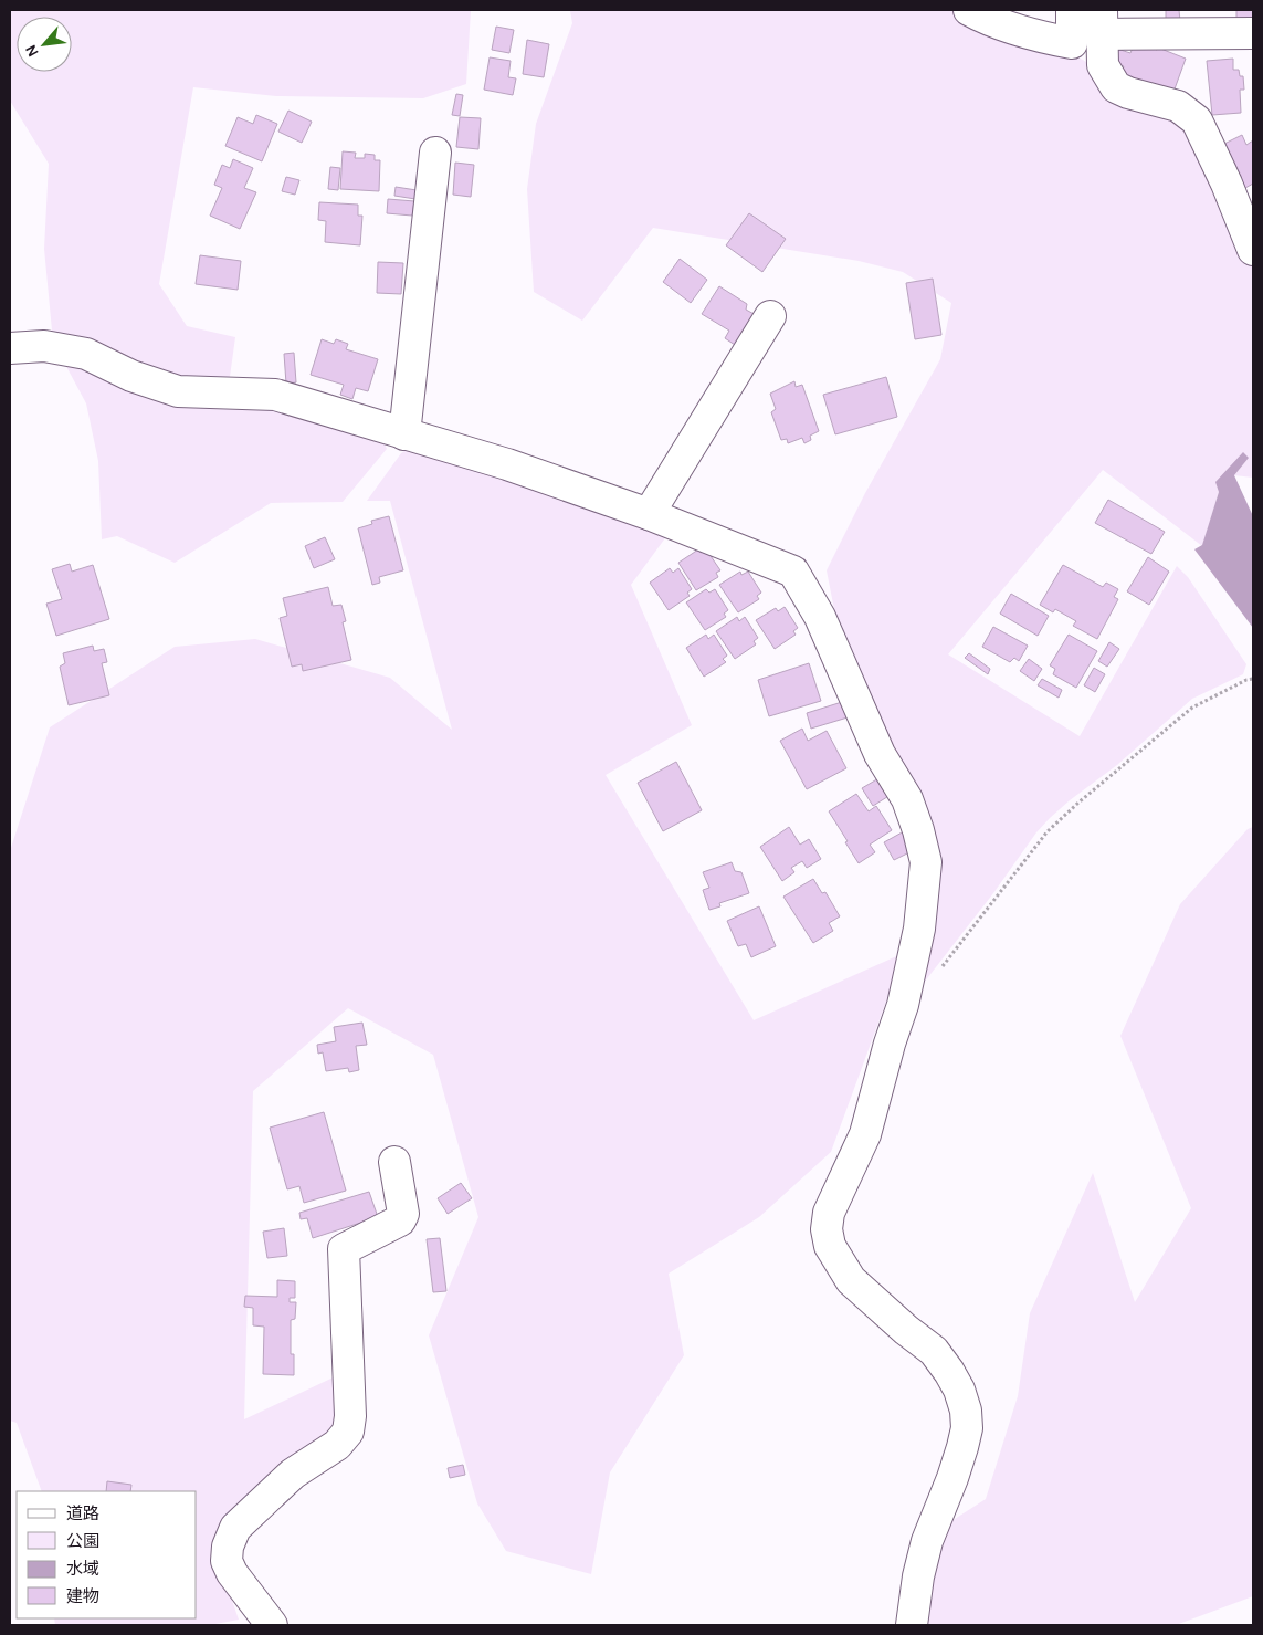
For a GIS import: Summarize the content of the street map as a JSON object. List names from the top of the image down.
{
  "legend": [
    "道路",
    "公園",
    "水域",
    "建物"
  ],
  "north": "bottom left"
}
